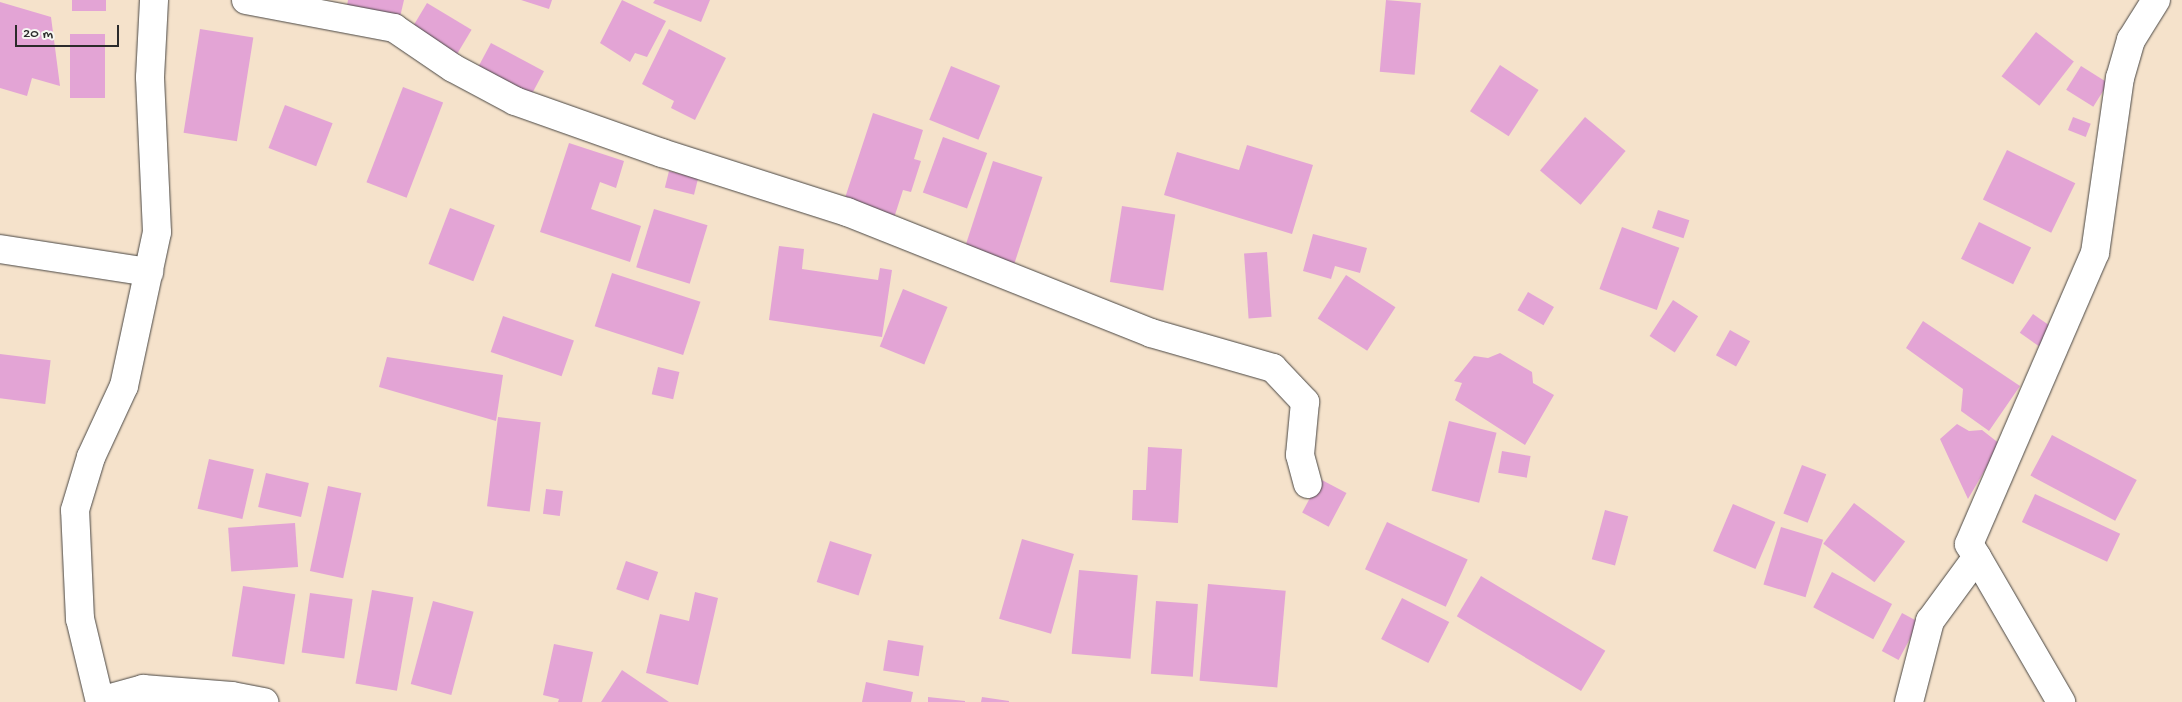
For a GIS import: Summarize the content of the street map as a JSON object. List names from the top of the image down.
{
  "scale_bar": "20 m"
}
